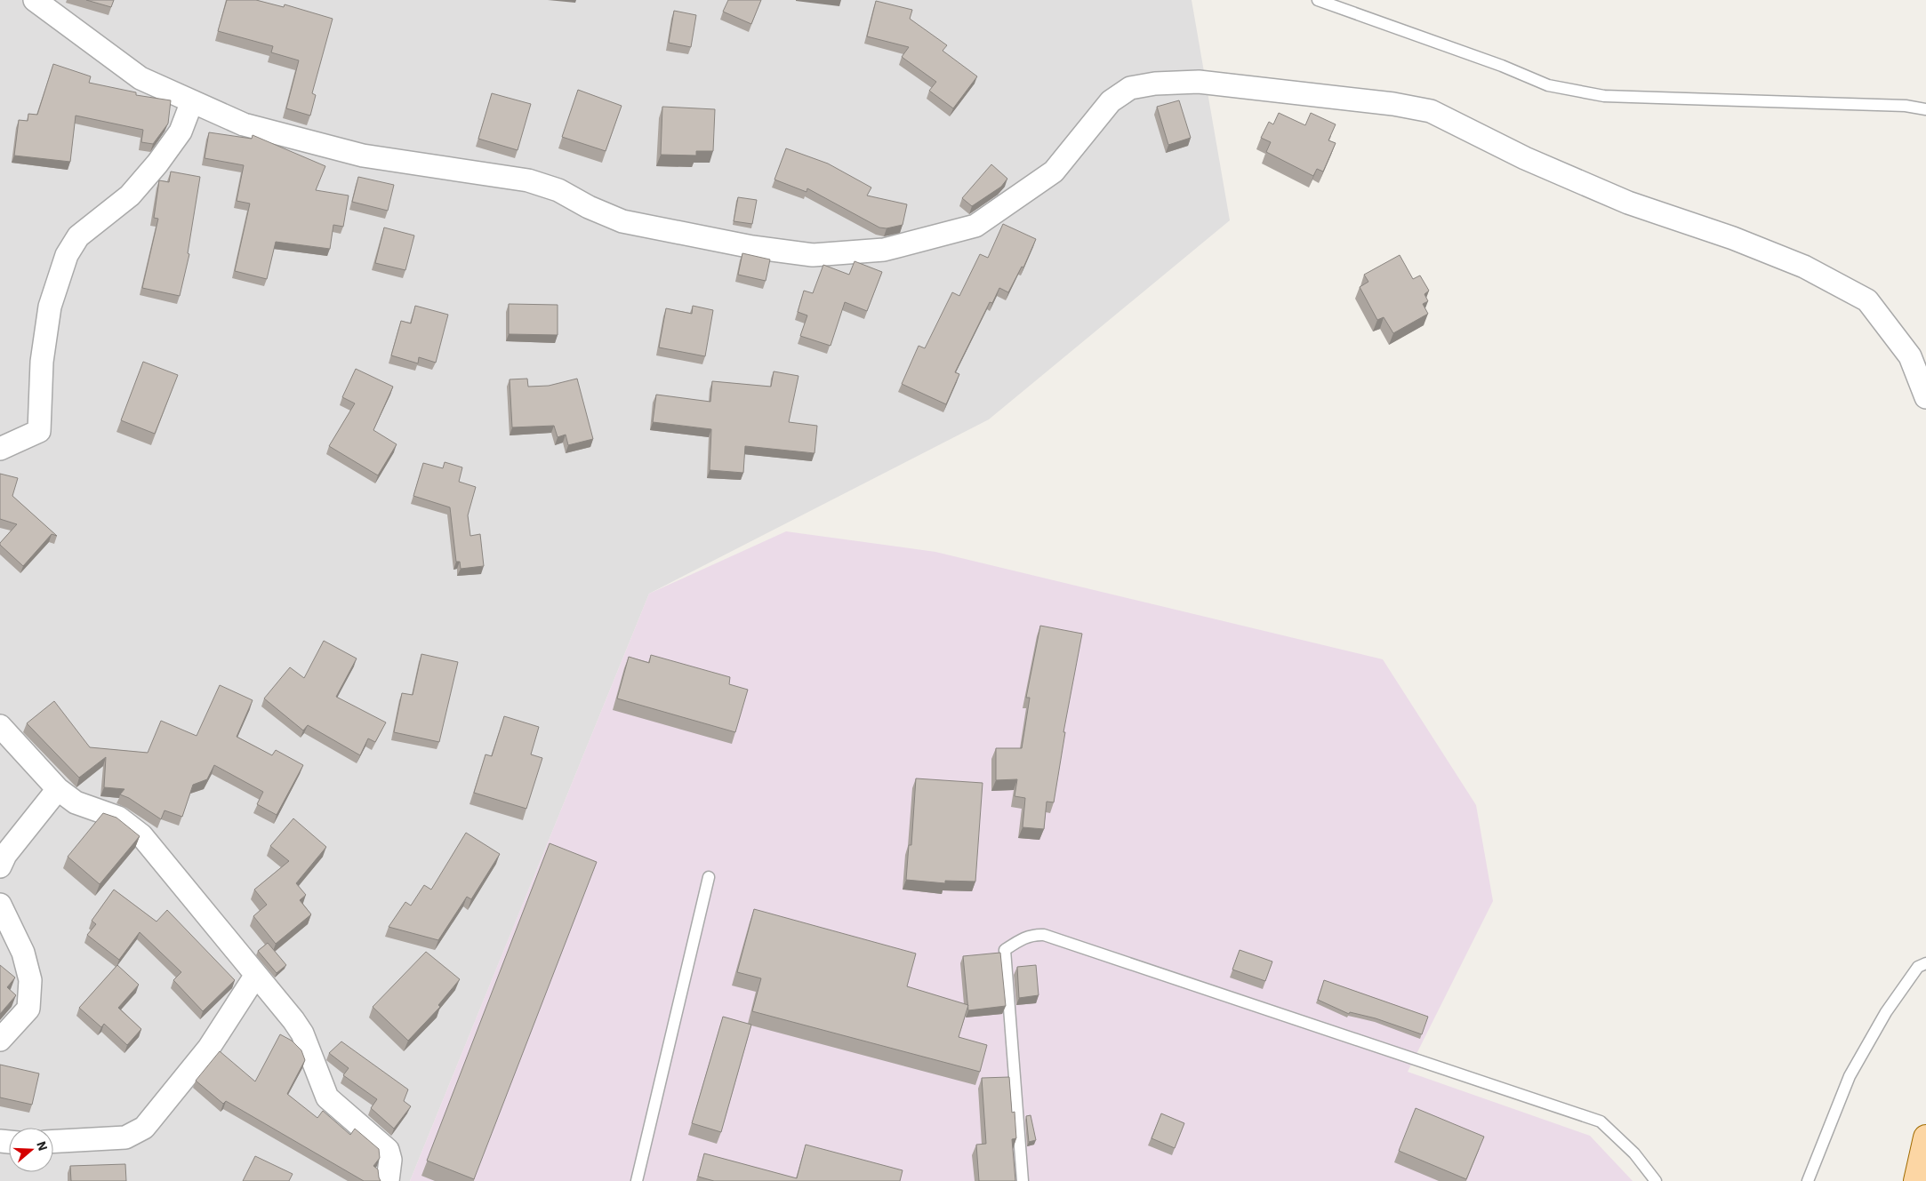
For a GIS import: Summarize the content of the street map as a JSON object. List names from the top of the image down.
{
  "north": "right"
}
